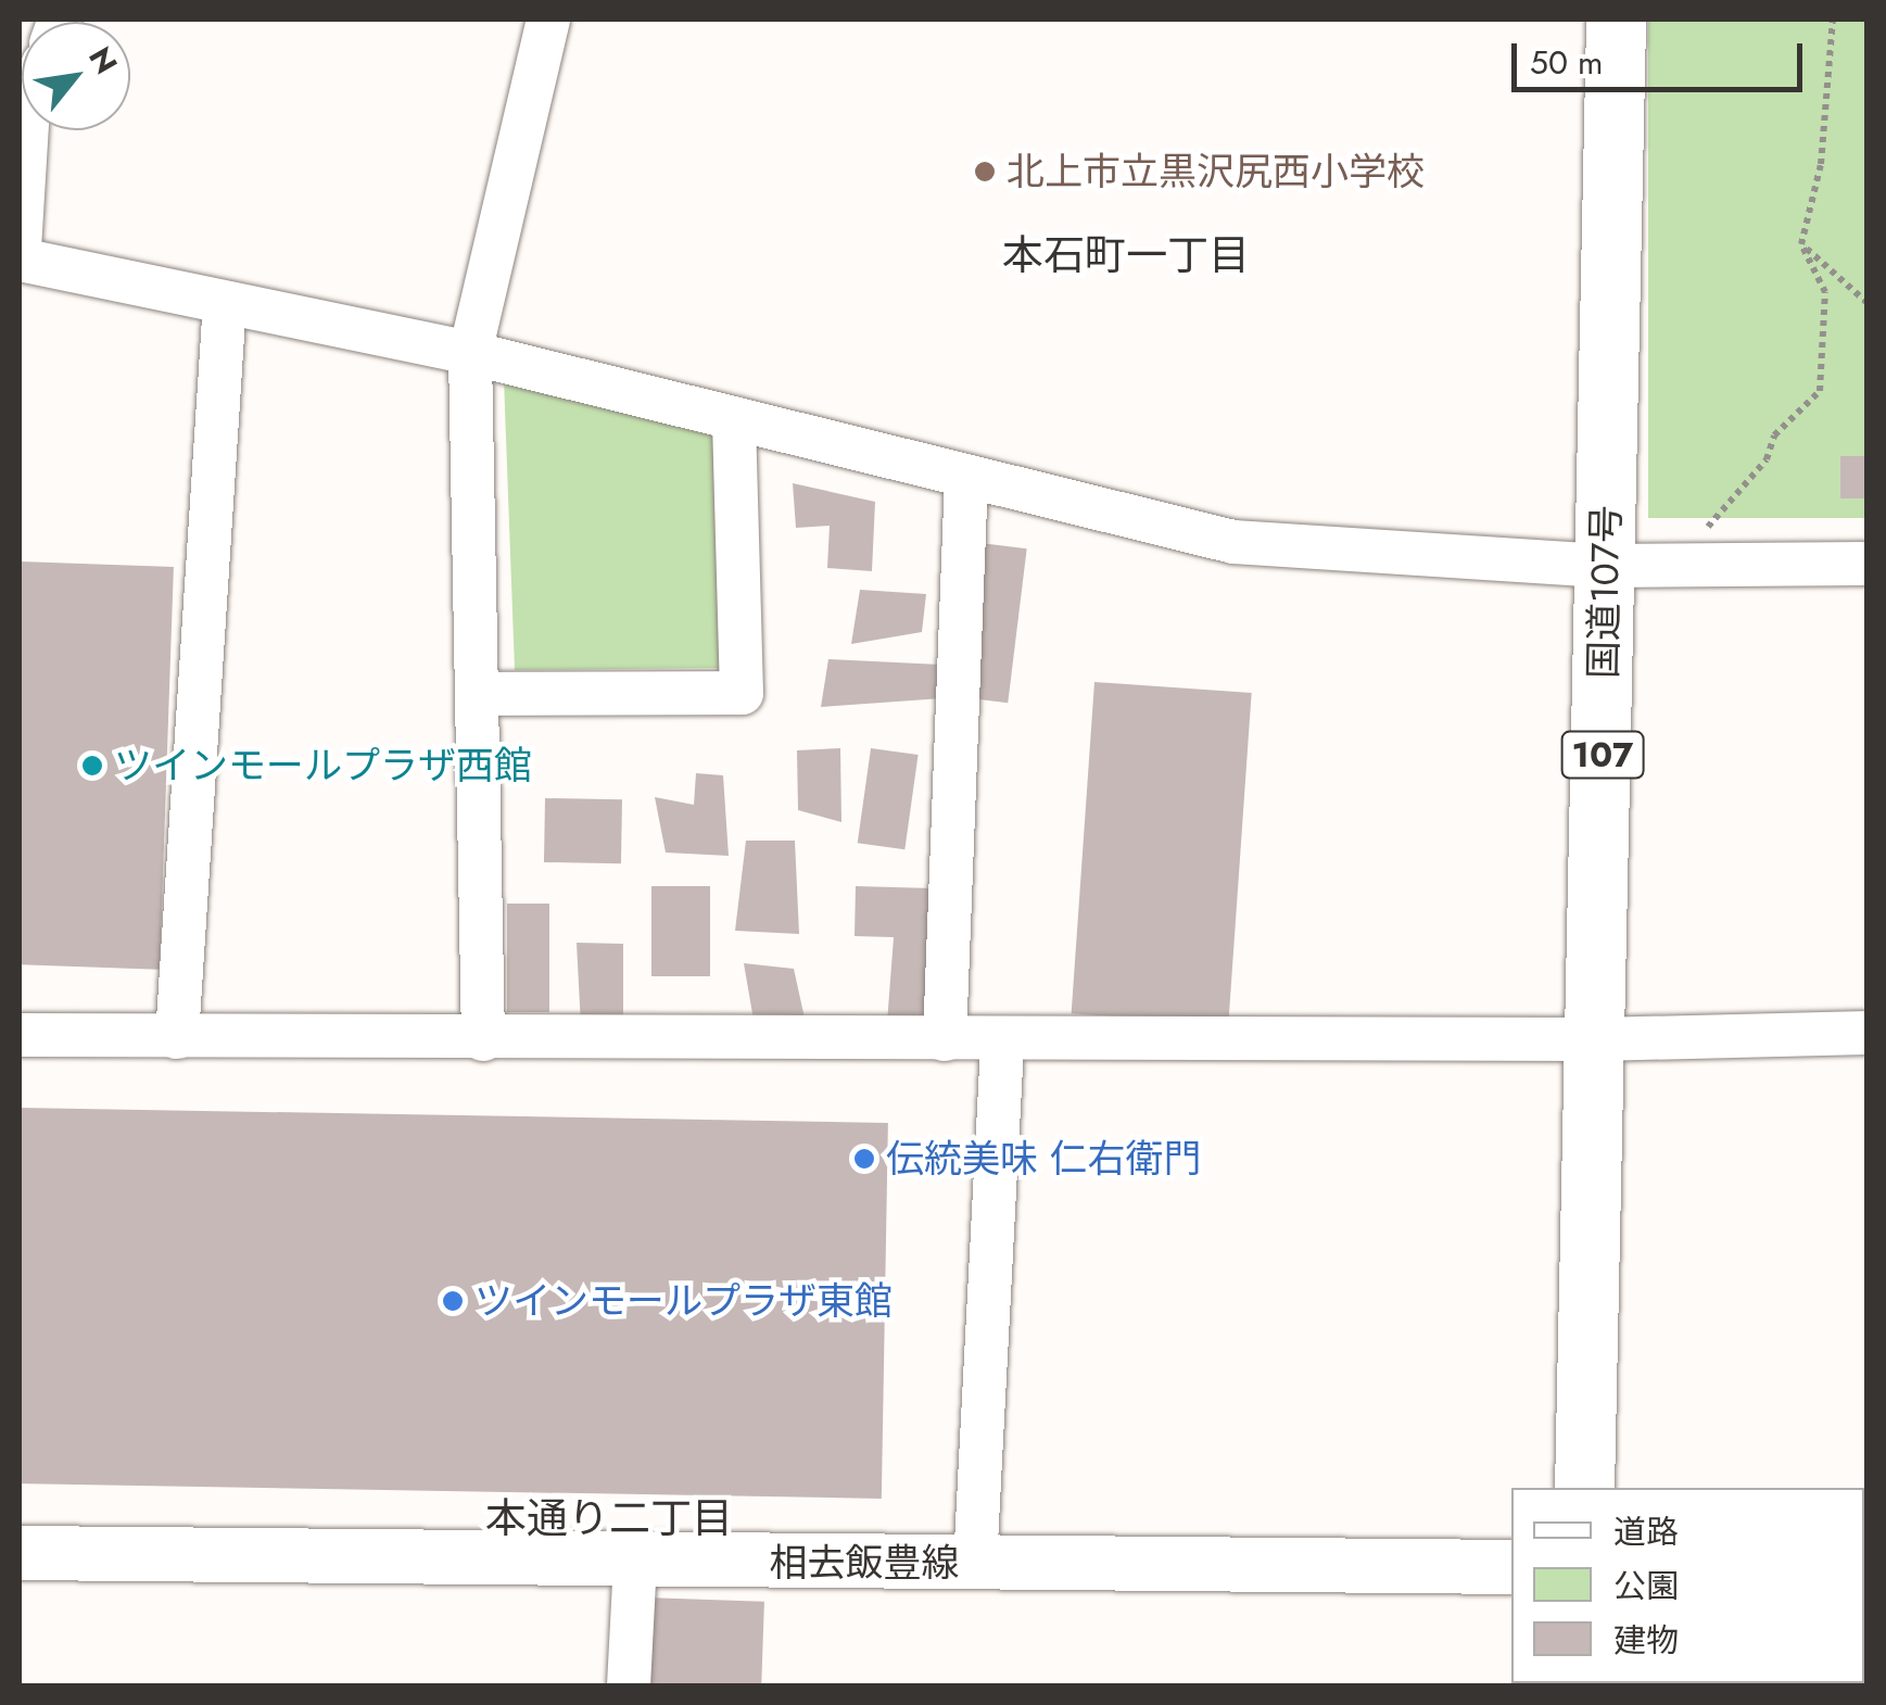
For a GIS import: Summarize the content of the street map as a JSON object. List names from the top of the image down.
{
  "streets": {
    "highway": ["国道107号", "107"],
    "main road": ["相去飯豊線"]
  },
  "districts": ["本石町一丁目", "本通り二丁目"],
  "places": [
    "北上市立黒沢尻西小学校",
    "ツインモールプラザ西館",
    "伝統美味 仁右衛門",
    "ツインモールプラザ東館"
  ],
  "legend": ["道路", "公園", "建物"],
  "scale_bar": "50 m",
  "north": "top right"
}
